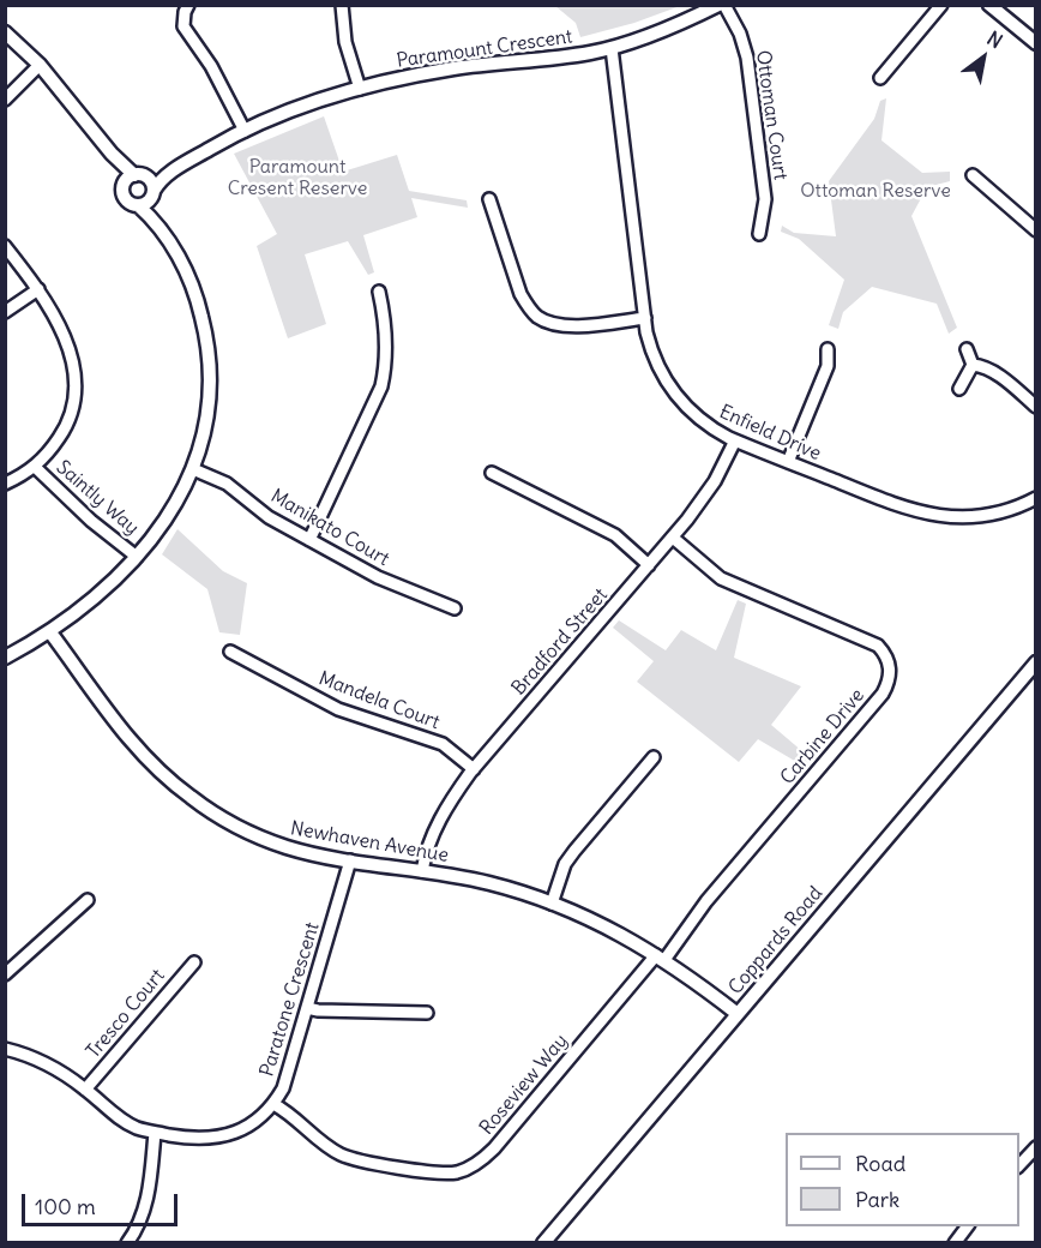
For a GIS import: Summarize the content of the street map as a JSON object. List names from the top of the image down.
{
  "streets": {
    "street": [
      "Paramount Crescent",
      "Ottoman Court",
      "Enfield Drive",
      "Saintly Way",
      "Manikato Court",
      "Bradford Street",
      "Mandela Court",
      "Carbine Drive",
      "Newhaven Avenue",
      "Coppards Road",
      "Paratone Crescent",
      "Tresco Court",
      "Roseview Way"
    ]
  },
  "crossings": [
    ["Paramount Crescent", "Ottoman Court"],
    ["Paramount Crescent", "Enfield Drive"],
    ["Enfield Drive", "Bradford Street"],
    ["Bradford Street", "Mandela Court"],
    ["Bradford Street", "Carbine Drive"],
    ["Bradford Street", "Newhaven Avenue"],
    ["Carbine Drive", "Newhaven Avenue"],
    ["Carbine Drive", "Roseview Way"],
    ["Newhaven Avenue", "Coppards Road"],
    ["Newhaven Avenue", "Paratone Crescent"],
    ["Newhaven Avenue", "Roseview Way"],
    ["Paratone Crescent", "Tresco Court"],
    ["Paratone Crescent", "Roseview Way"]
  ],
  "parks": ["Paramount Cresent Reserve", "Ottoman Reserve"],
  "legend": ["Road", "Park"],
  "scale_bar": "100 m",
  "north": "top right"
}
